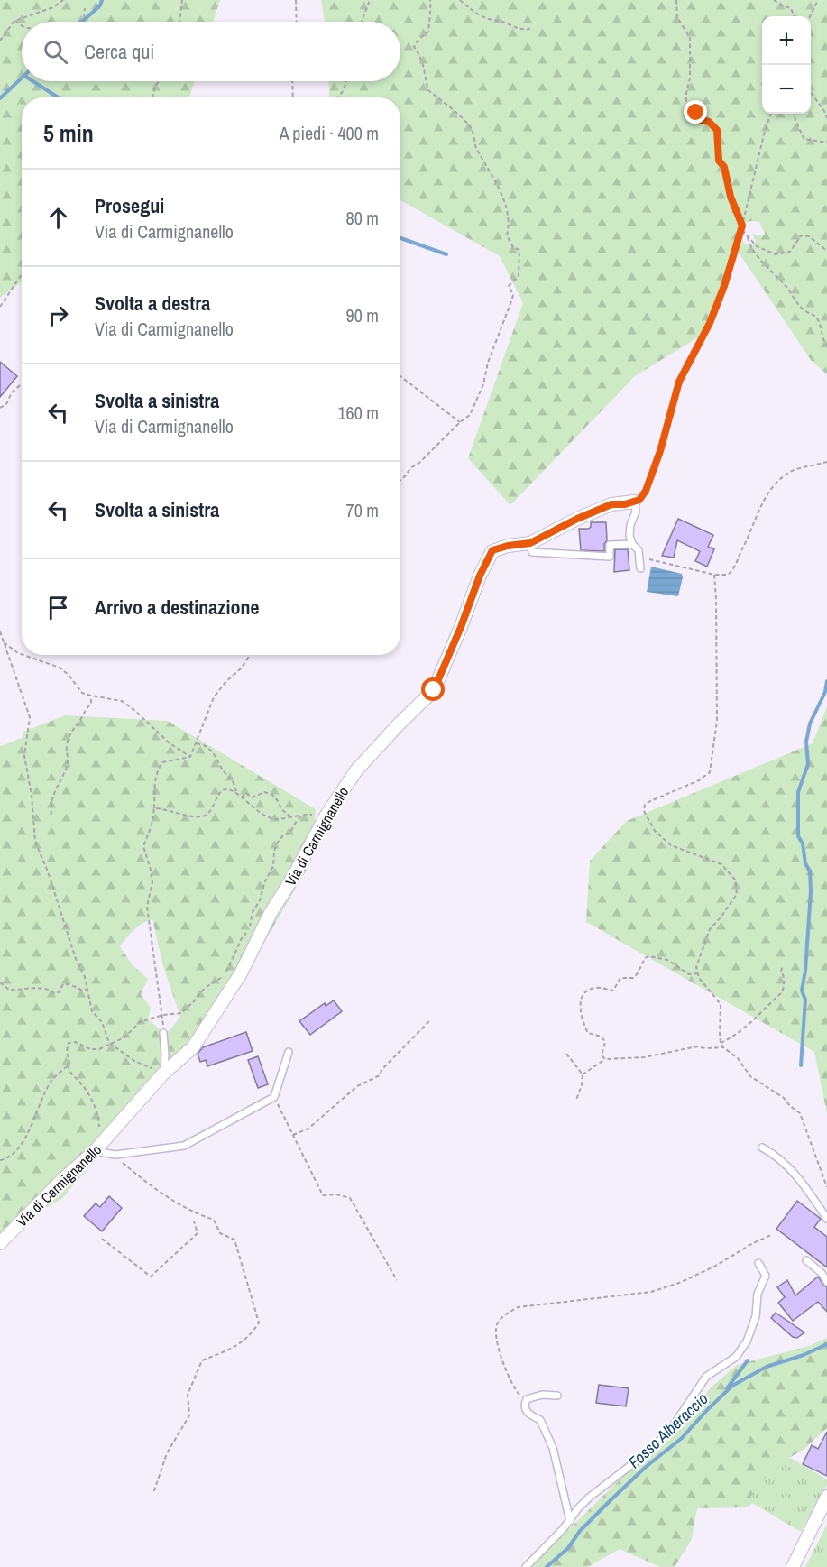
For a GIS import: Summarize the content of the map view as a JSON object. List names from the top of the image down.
{
  "streets": {
    "street": ["Via di Carmignanello"]
  },
  "water": ["Fosso Alberaccio"],
  "page": {
    "map_buttons": ["+", "−"],
    "search": "Cerca qui",
    "heading": ["5 min", "A piedi · 400 m"],
    "list": [
      ["Prosegui", "Via di Carmignanello", "80 m"],
      ["Svolta a destra", "Via di Carmignanello", "90 m"],
      ["Svolta a sinistra", "Via di Carmignanello", "160 m"],
      ["Svolta a sinistra", "70 m"],
      "Arrivo a destinazione"
    ]
  }
}
